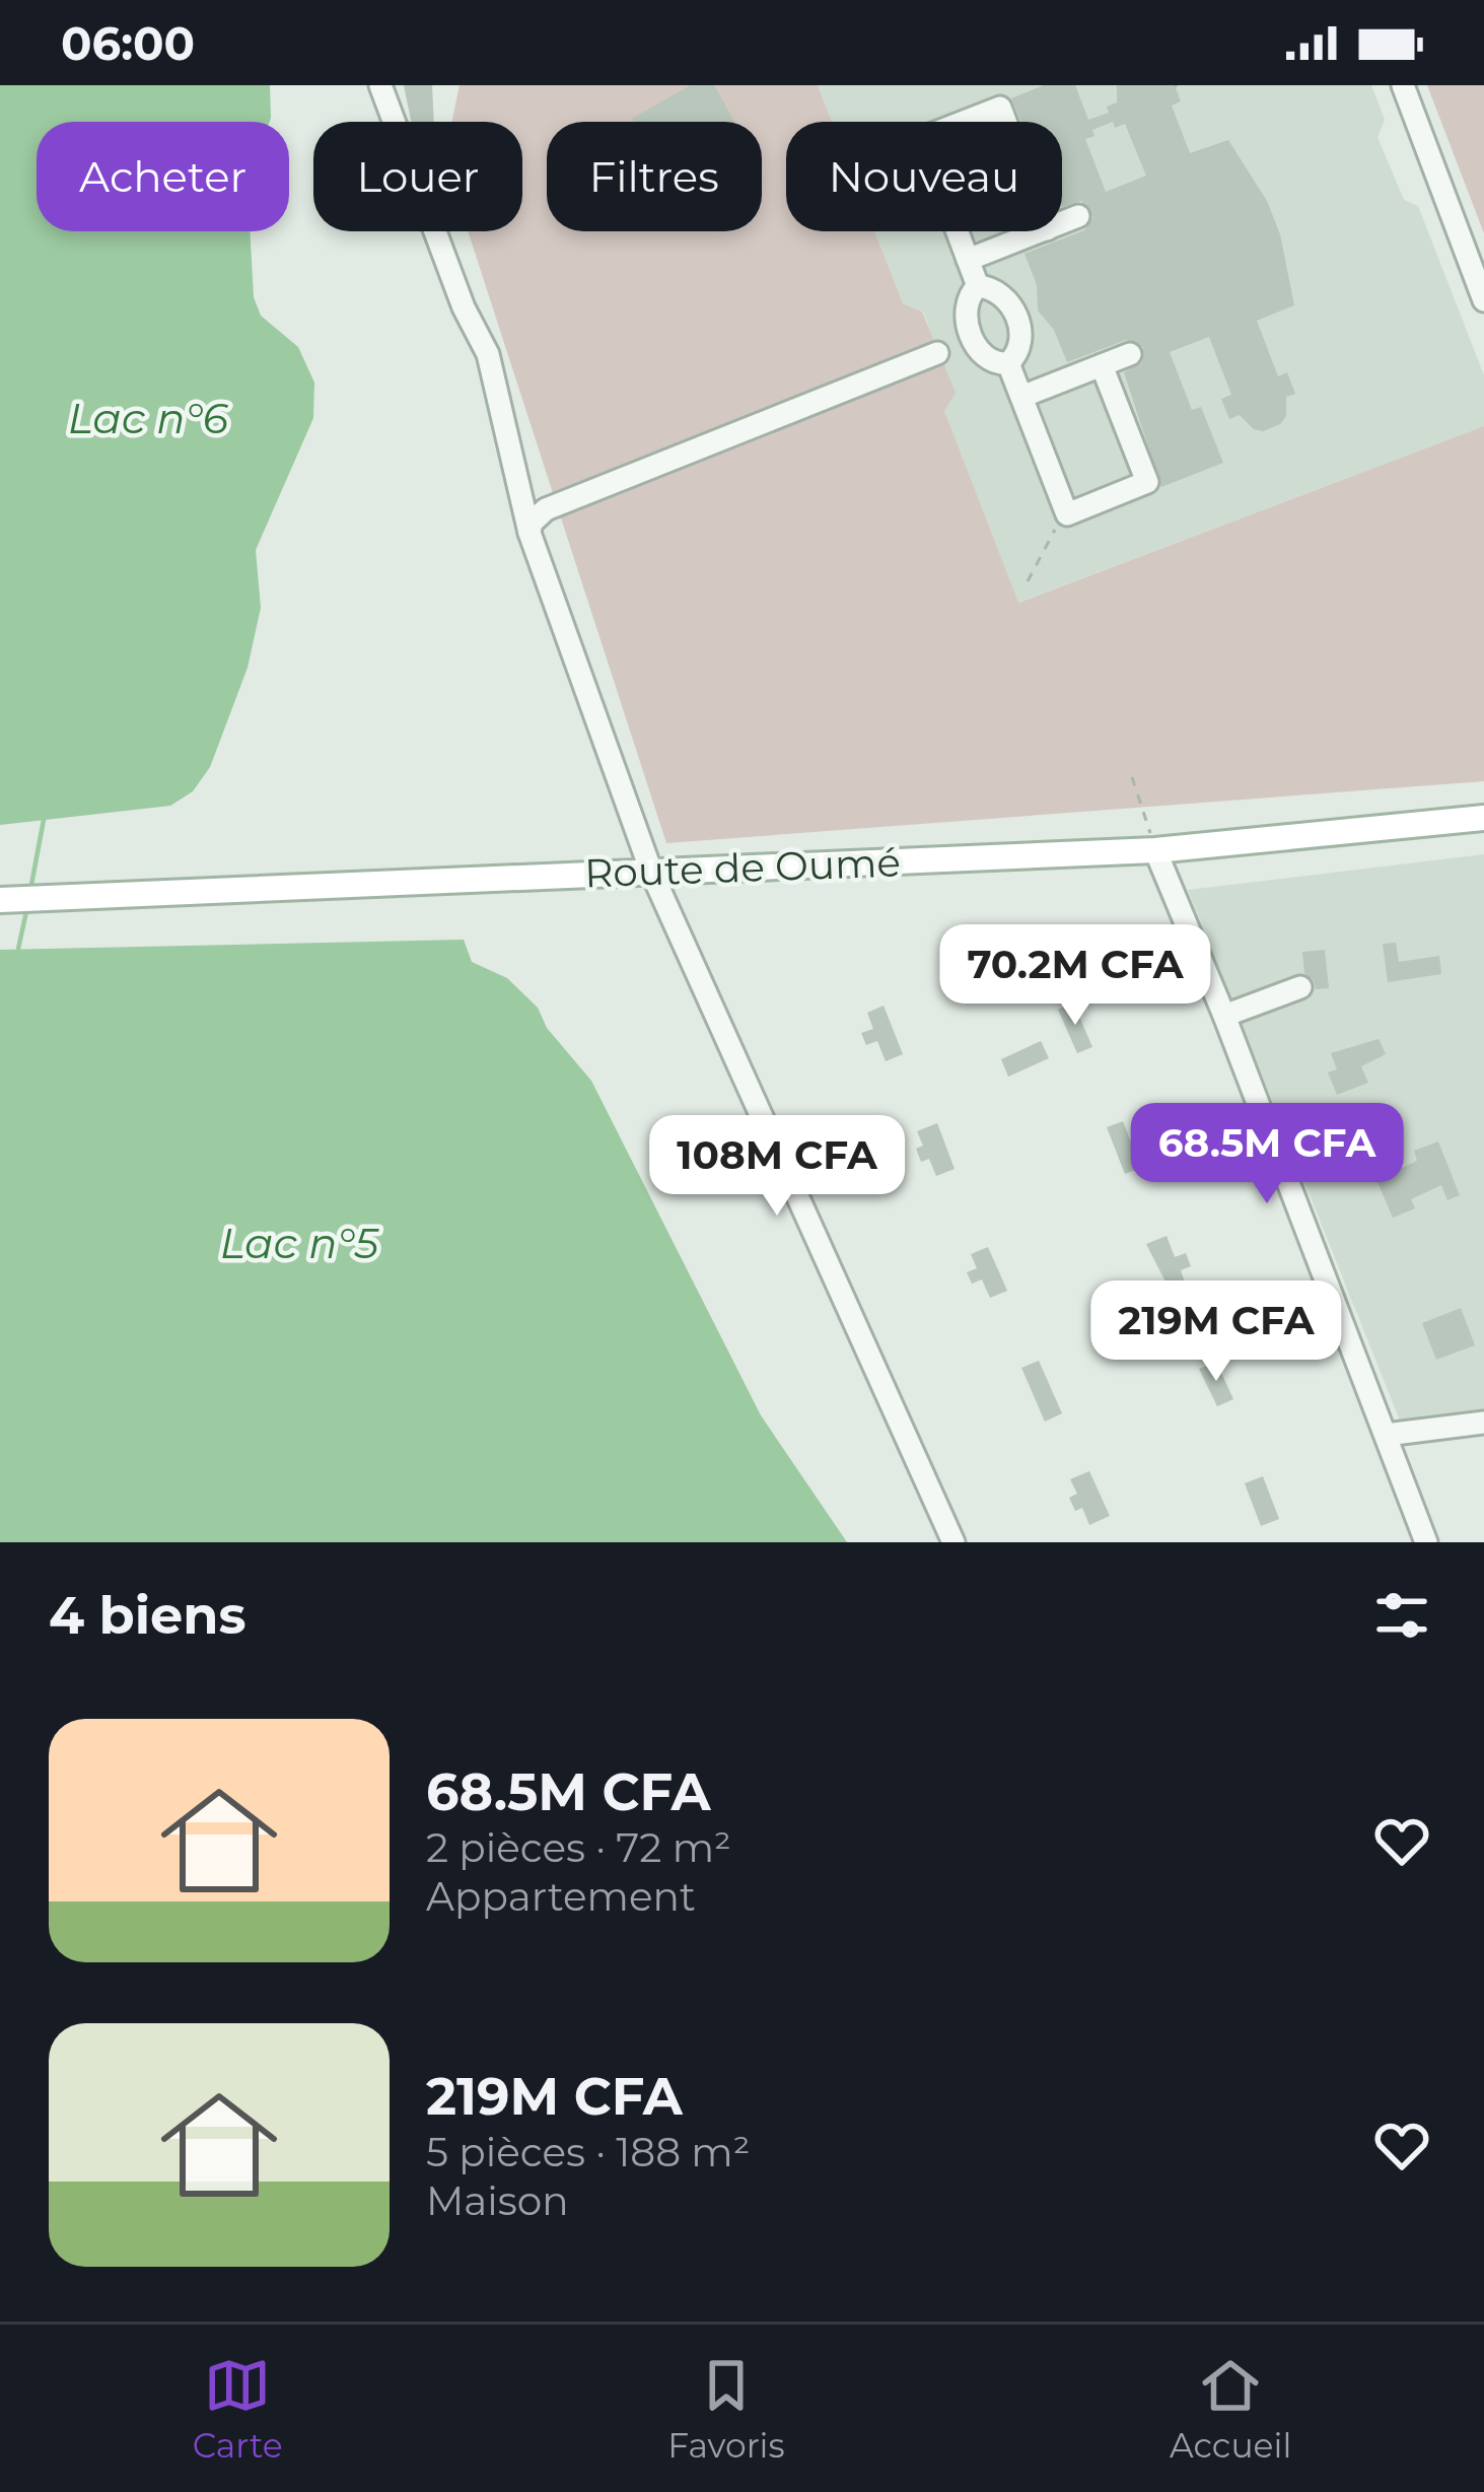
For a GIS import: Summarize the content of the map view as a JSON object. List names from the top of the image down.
{
  "streets": {
    "main road": ["Route de Oumé"]
  },
  "water": ["Lac n°6", "Lac n°5"],
  "page": {
    "status": "06:00",
    "chip": [
      "Acheter",
      "Louer",
      "Filtres",
      "Nouveau"
    ],
    "price": [
      "70.2M CFA",
      "68.5M CFA",
      "108M CFA",
      "219M CFA"
    ],
    "heading": "4 biens",
    "list": [
      {
        "name": "68.5M CFA",
        "note": "2 pièces · 72 m² · Appartement"
      },
      {
        "name": "219M CFA",
        "note": "5 pièces · 188 m² · Maison"
      }
    ],
    "tabs": ["Carte", "Favoris", "Accueil"]
  }
}
